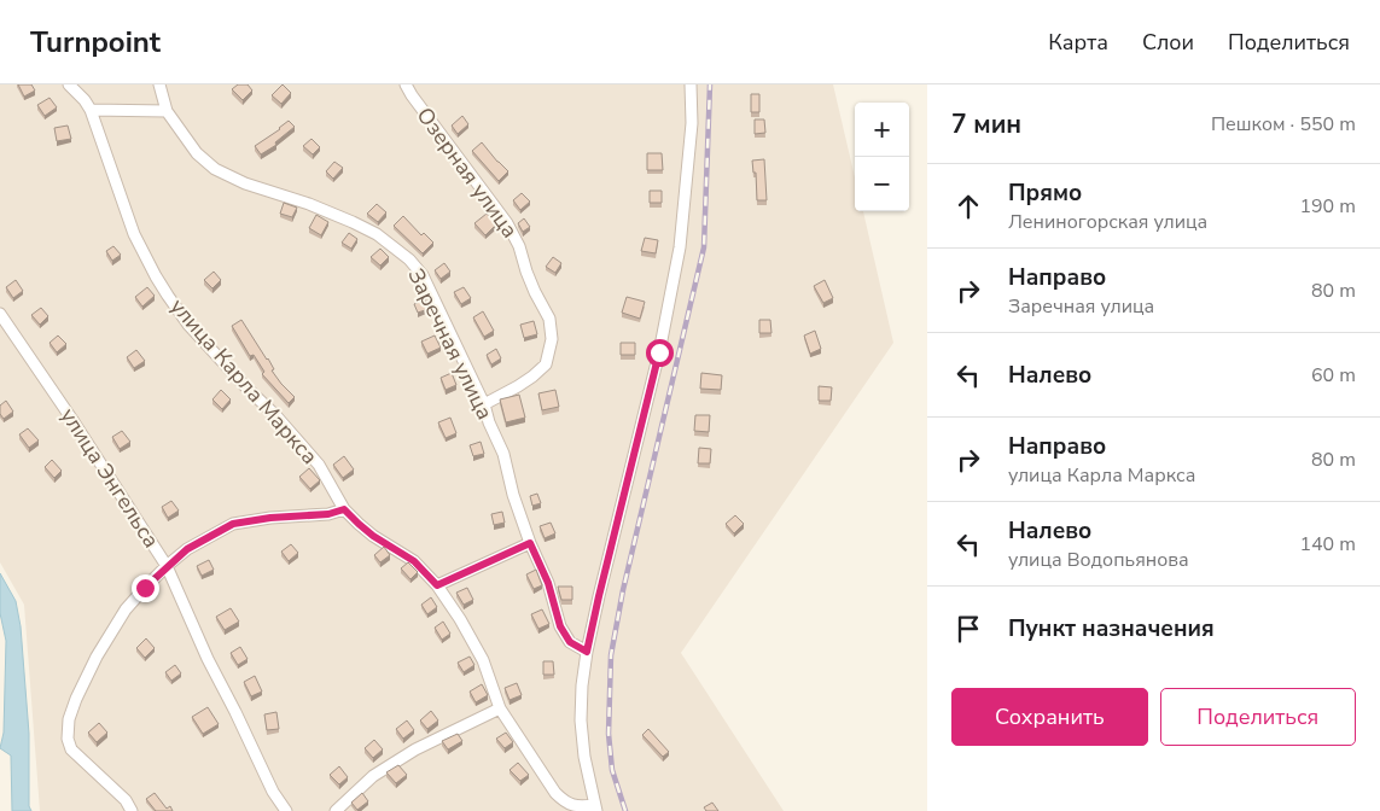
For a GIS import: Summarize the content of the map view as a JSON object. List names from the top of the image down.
{
  "streets": {
    "street": [
      "Озерная улица",
      "Заречная улица",
      "улица Карла Маркса",
      "улица Энгельса"
    ]
  },
  "crossings": [
    ["Озерная улица", "Заречная улица"]
  ],
  "page": {
    "header": "Turnpoint",
    "nav": ["Карта", "Слои", "Поделиться"],
    "heading": ["7 мин", "Пешком · 550 m"],
    "map_buttons": ["+", "−"],
    "list": [
      ["Прямо", "Лениногорская улица", "190 m"],
      ["Направо", "Заречная улица", "80 m"],
      ["Налево", "60 m"],
      ["Направо", "улица Карла Маркса", "80 m"],
      ["Налево", "улица Водопьянова", "140 m"],
      "Пункт назначения"
    ],
    "buttons": ["Сохранить", "Поделиться"]
  }
}
